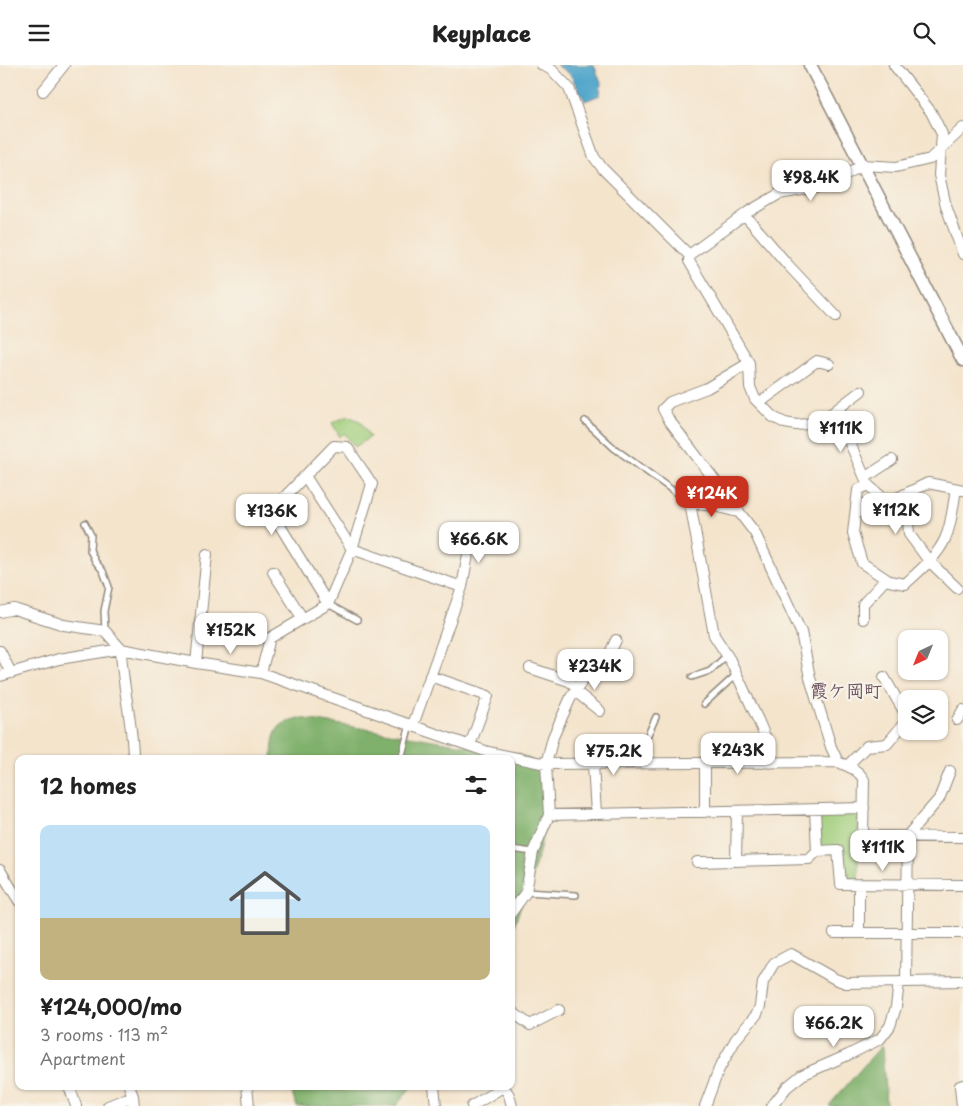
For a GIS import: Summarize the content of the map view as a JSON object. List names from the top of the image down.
{
  "districts": ["霞ケ岡町"],
  "north": "bottom left",
  "page": {
    "header": "Keyplace",
    "price": [
      "¥98.4K",
      "¥111K",
      "¥124K",
      "¥112K",
      "¥136K",
      "¥66.6K",
      "¥152K",
      "¥234K",
      "¥243K",
      "¥75.2K",
      "¥111K",
      "¥66.2K"
    ],
    "heading": "12 homes",
    "list": [
      {
        "name": "¥124,000/mo",
        "note": "3 rooms · 113 m² · Apartment"
      }
    ]
  }
}
